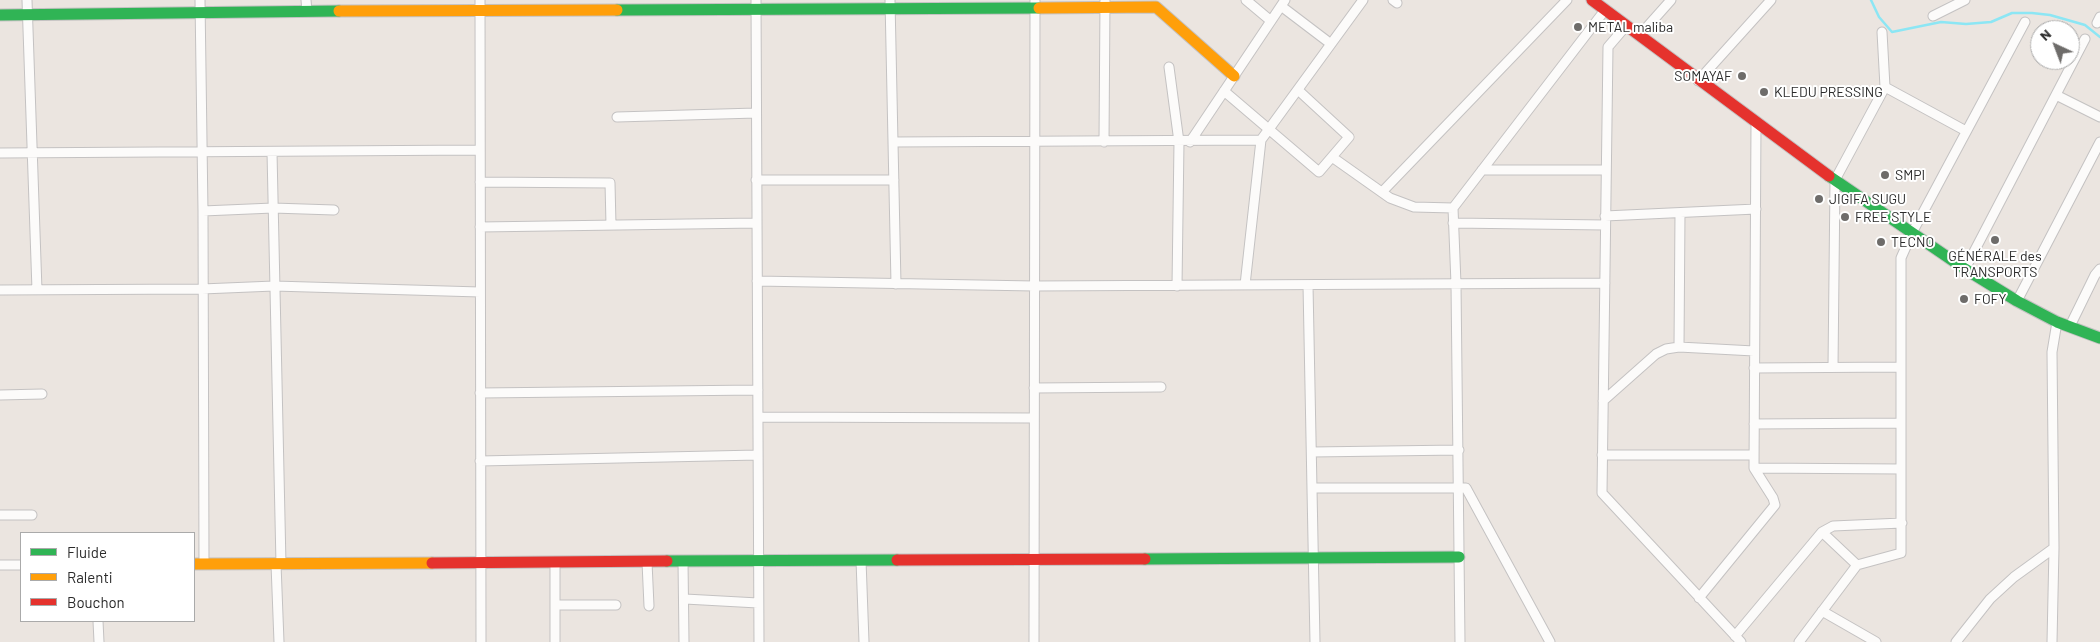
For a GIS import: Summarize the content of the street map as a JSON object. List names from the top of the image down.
{
  "places": [
    "METAL maliba",
    "SOMAYAF",
    "KLEDU PRESSING",
    "SMPI",
    "JIGIFA SUGU",
    "FREE STYLE",
    "GÉNÉRALE des TRANSPORTS",
    "TECNO",
    "FOFY"
  ],
  "legend": ["Fluide", "Ralenti", "Bouchon"],
  "north": "top left"
}
